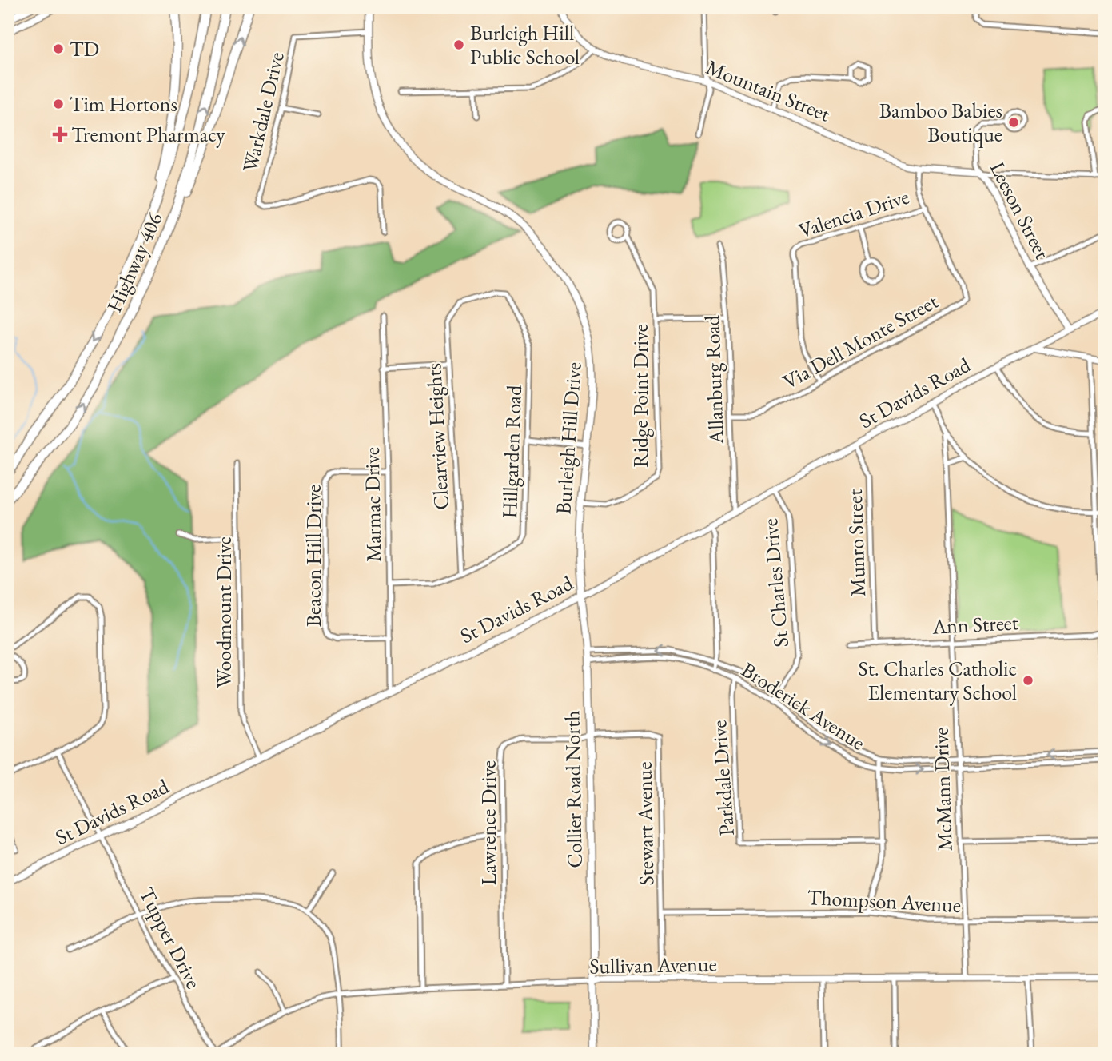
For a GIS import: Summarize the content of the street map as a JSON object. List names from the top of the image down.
{
  "streets": {
    "highway": ["Highway 406"],
    "main road": ["St Davids Road", "Burleigh Hill Drive", "Collier Road North"],
    "street": [
      "Mountain Street",
      "Warkdale Drive",
      "Leeson Street",
      "Valencia Drive",
      "Via Dell Monte Street",
      "Allanburg Road",
      "Ridge Point Drive",
      "Clearview Heights",
      "Hillgarden Road",
      "Marmac Drive",
      "Munro Street",
      "Beacon Hill Drive",
      "St Charles Drive",
      "Woodmount Drive",
      "Ann Street",
      "Broderick Avenue",
      "Parkdale Drive",
      "McMann Drive",
      "Lawrence Drive",
      "Stewart Avenue",
      "Thompson Avenue",
      "Tupper Drive",
      "Sullivan Avenue"
    ]
  },
  "crossings": [
    ["Mountain Street", "Leeson Street"],
    ["Mountain Street", "Via Dell Monte Street"],
    ["Warkdale Drive", "Burleigh Hill Drive"],
    ["Leeson Street", "St Davids Road"],
    ["Valencia Drive", "Via Dell Monte Street"],
    ["Via Dell Monte Street", "Allanburg Road"],
    ["Allanburg Road", "St Davids Road"],
    ["St Davids Road", "Burleigh Hill Drive"],
    ["St Davids Road", "Marmac Drive"],
    ["St Davids Road", "Munro Street"],
    ["St Davids Road", "St Charles Drive"],
    ["St Davids Road", "Woodmount Drive"],
    ["St Davids Road", "Collier Road North"],
    ["St Davids Road", "Tupper Drive"],
    ["Ridge Point Drive", "Burleigh Hill Drive"],
    ["Clearview Heights", "Hillgarden Road"],
    ["Burleigh Hill Drive", "Collier Road North"],
    ["Hillgarden Road", "Marmac Drive"],
    ["Marmac Drive", "Beacon Hill Drive"],
    ["Munro Street", "Ann Street"],
    ["St Charles Drive", "Broderick Avenue"],
    ["Ann Street", "McMann Drive"],
    ["Broderick Avenue", "Parkdale Drive"],
    ["Broderick Avenue", "Collier Road North"],
    ["Broderick Avenue", "McMann Drive"],
    ["Collier Road North", "Lawrence Drive"],
    ["Collier Road North", "Stewart Avenue"],
    ["Collier Road North", "Sullivan Avenue"],
    ["McMann Drive", "Thompson Avenue"],
    ["McMann Drive", "Sullivan Avenue"],
    ["Lawrence Drive", "Stewart Avenue"],
    ["Lawrence Drive", "Sullivan Avenue"],
    ["Stewart Avenue", "Thompson Avenue"],
    ["Stewart Avenue", "Sullivan Avenue"],
    ["Tupper Drive", "Sullivan Avenue"]
  ],
  "places": {
    "other": [
      "Burleigh Hill Public School",
      "TD",
      "Tim Hortons",
      "Bamboo Babies Boutique",
      "St. Charles Catholic Elementary School"
    ],
    "health": ["Tremont Pharmacy"]
  }
}
